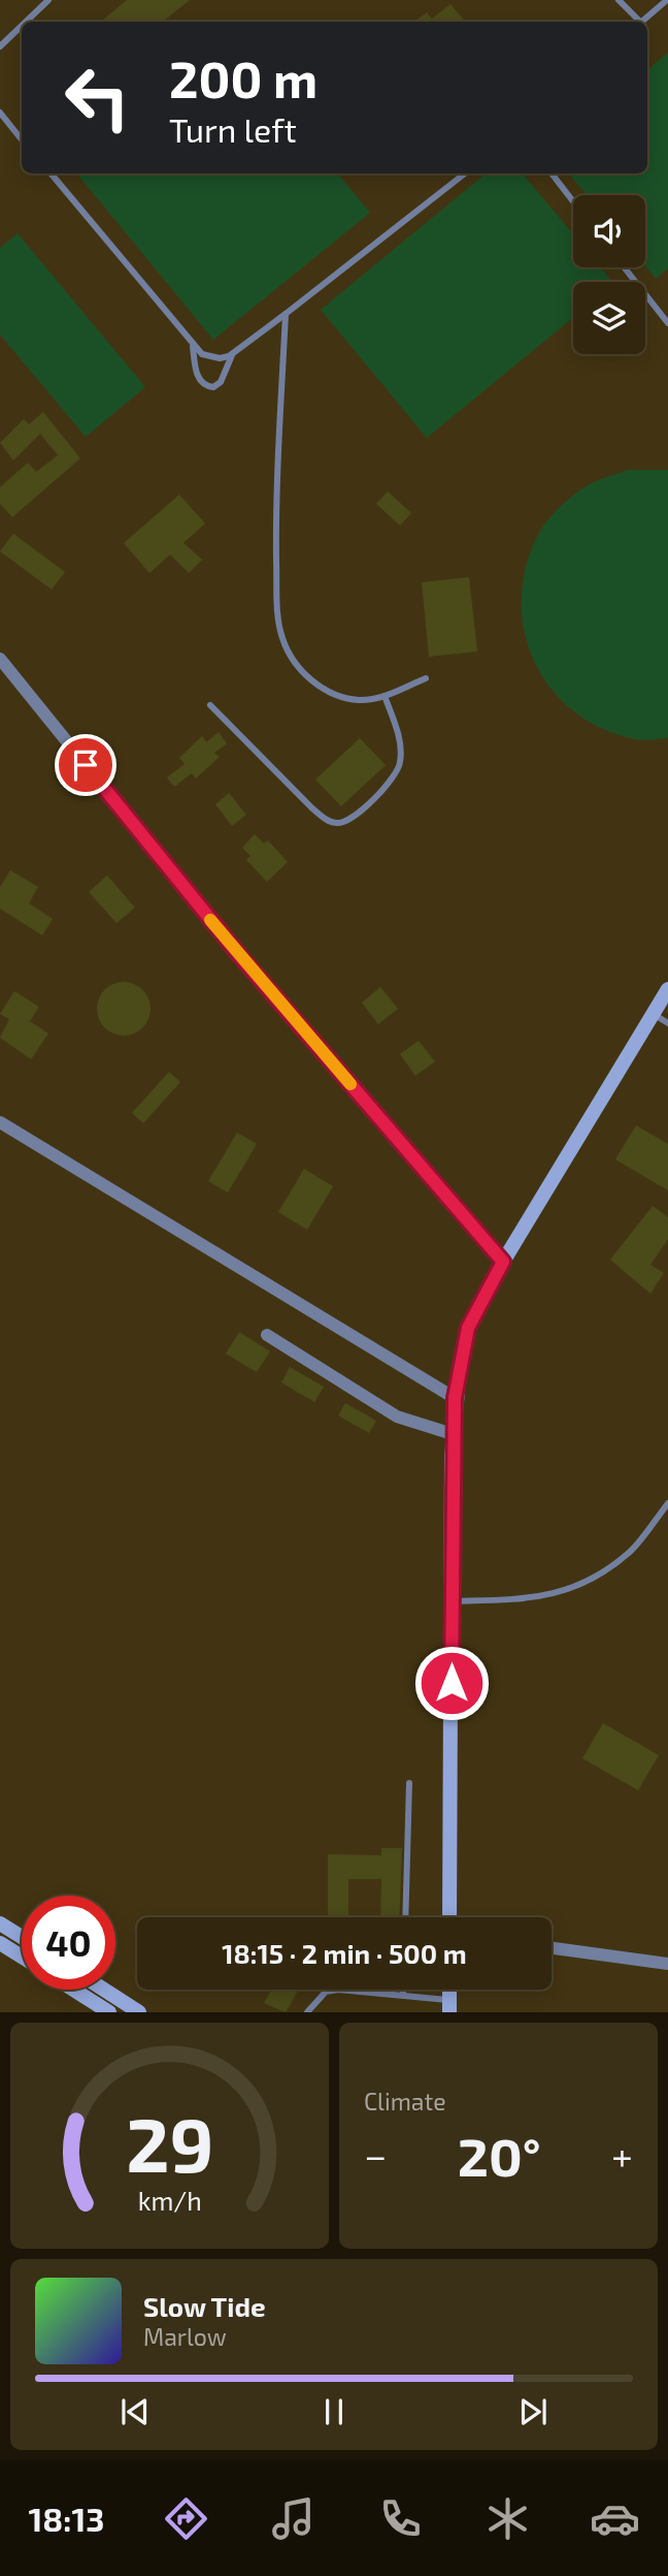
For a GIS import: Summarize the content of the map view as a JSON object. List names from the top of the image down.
{
  "page": {
    "turn": ["200 m", "Turn left"],
    "limit": "40",
    "trip": "18:15 · 2 min · 500 m",
    "tile": "Climate",
    "heat": ["−", "20°", "+"],
    "song": ["Slow Tide", "Marlow"],
    "tabs": "18:13",
    "gauge": ["29", "km/h"]
  }
}
